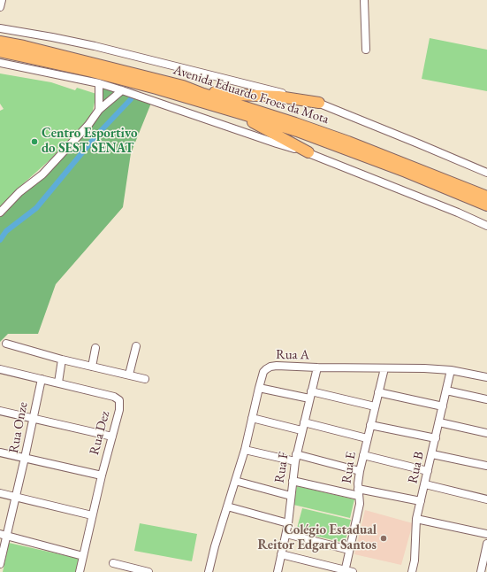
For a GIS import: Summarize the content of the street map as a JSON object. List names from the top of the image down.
{
  "streets": {
    "highway": ["Avenida Eduardo Froes da Mota"],
    "street": [
      "Rua A",
      "Rua Onze",
      "Rua Dez",
      "Rua F",
      "Rua E",
      "Rua B"
    ]
  },
  "crossings": [
    ["Rua A", "Rua F"],
    ["Rua A", "Rua E"],
    ["Rua A", "Rua B"],
    ["Rua Onze", "Rua Dez"]
  ],
  "places": ["Centro Esportivo do SEST SENAT", "Colégio Estadual Reitor Edgard Santos"]
}
